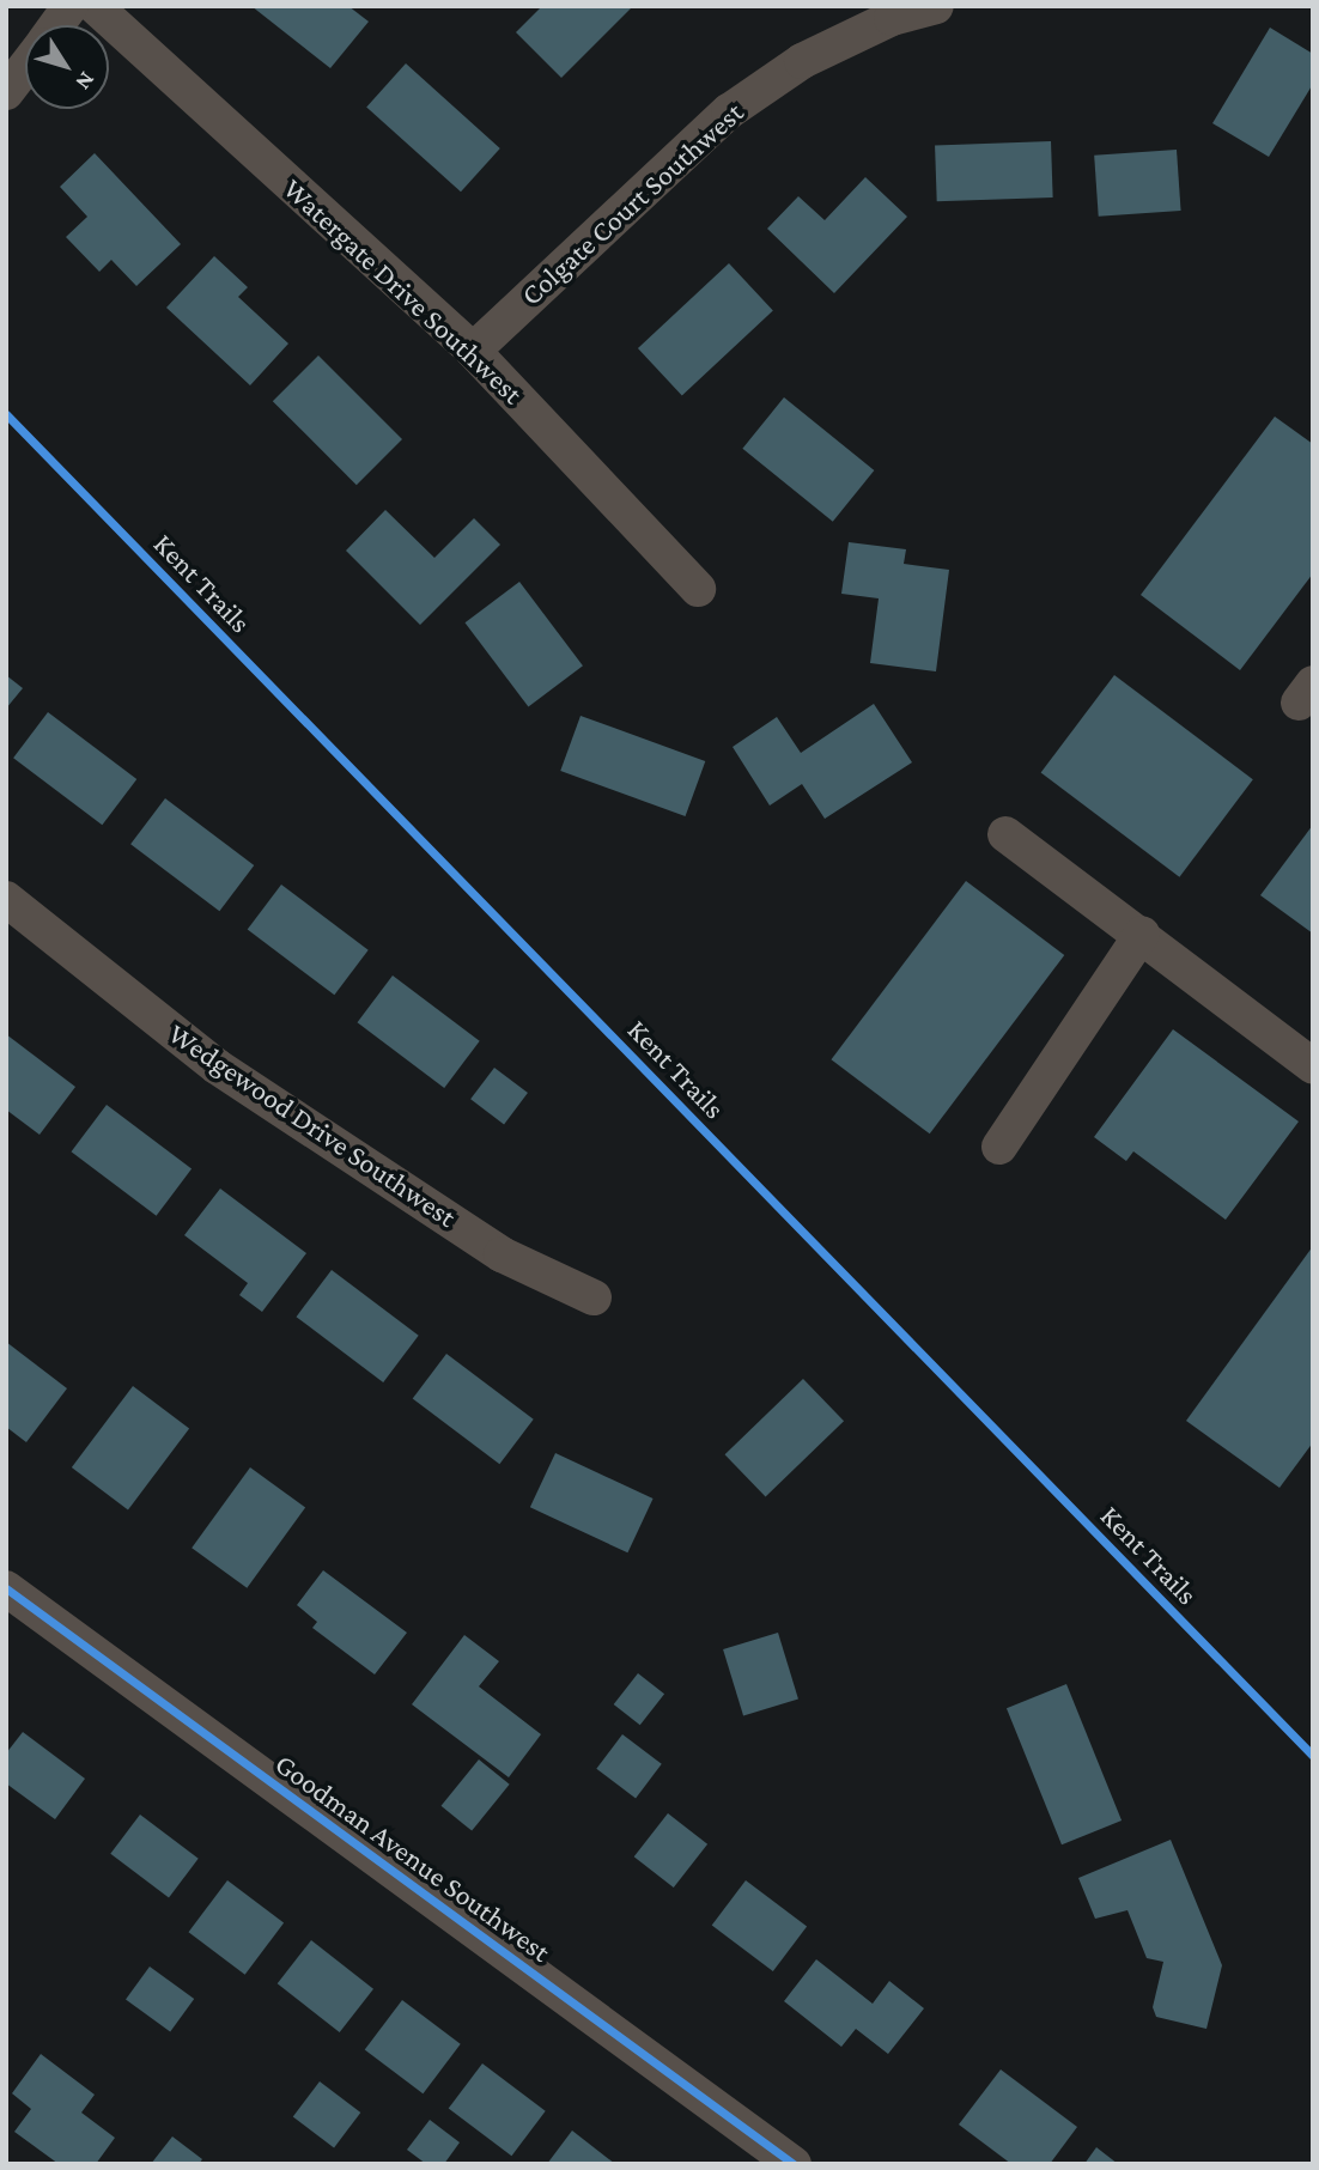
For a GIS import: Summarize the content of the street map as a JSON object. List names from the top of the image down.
{
  "streets": {
    "street": [
      "Colgate Court Southwest",
      "Watergate Drive Southwest",
      "Wedgewood Drive Southwest",
      "Goodman Avenue Southwest"
    ],
    "cycle path": ["Kent Trails"]
  },
  "crossings": [
    ["Colgate Court Southwest", "Watergate Drive Southwest"]
  ],
  "north": "bottom right"
}
